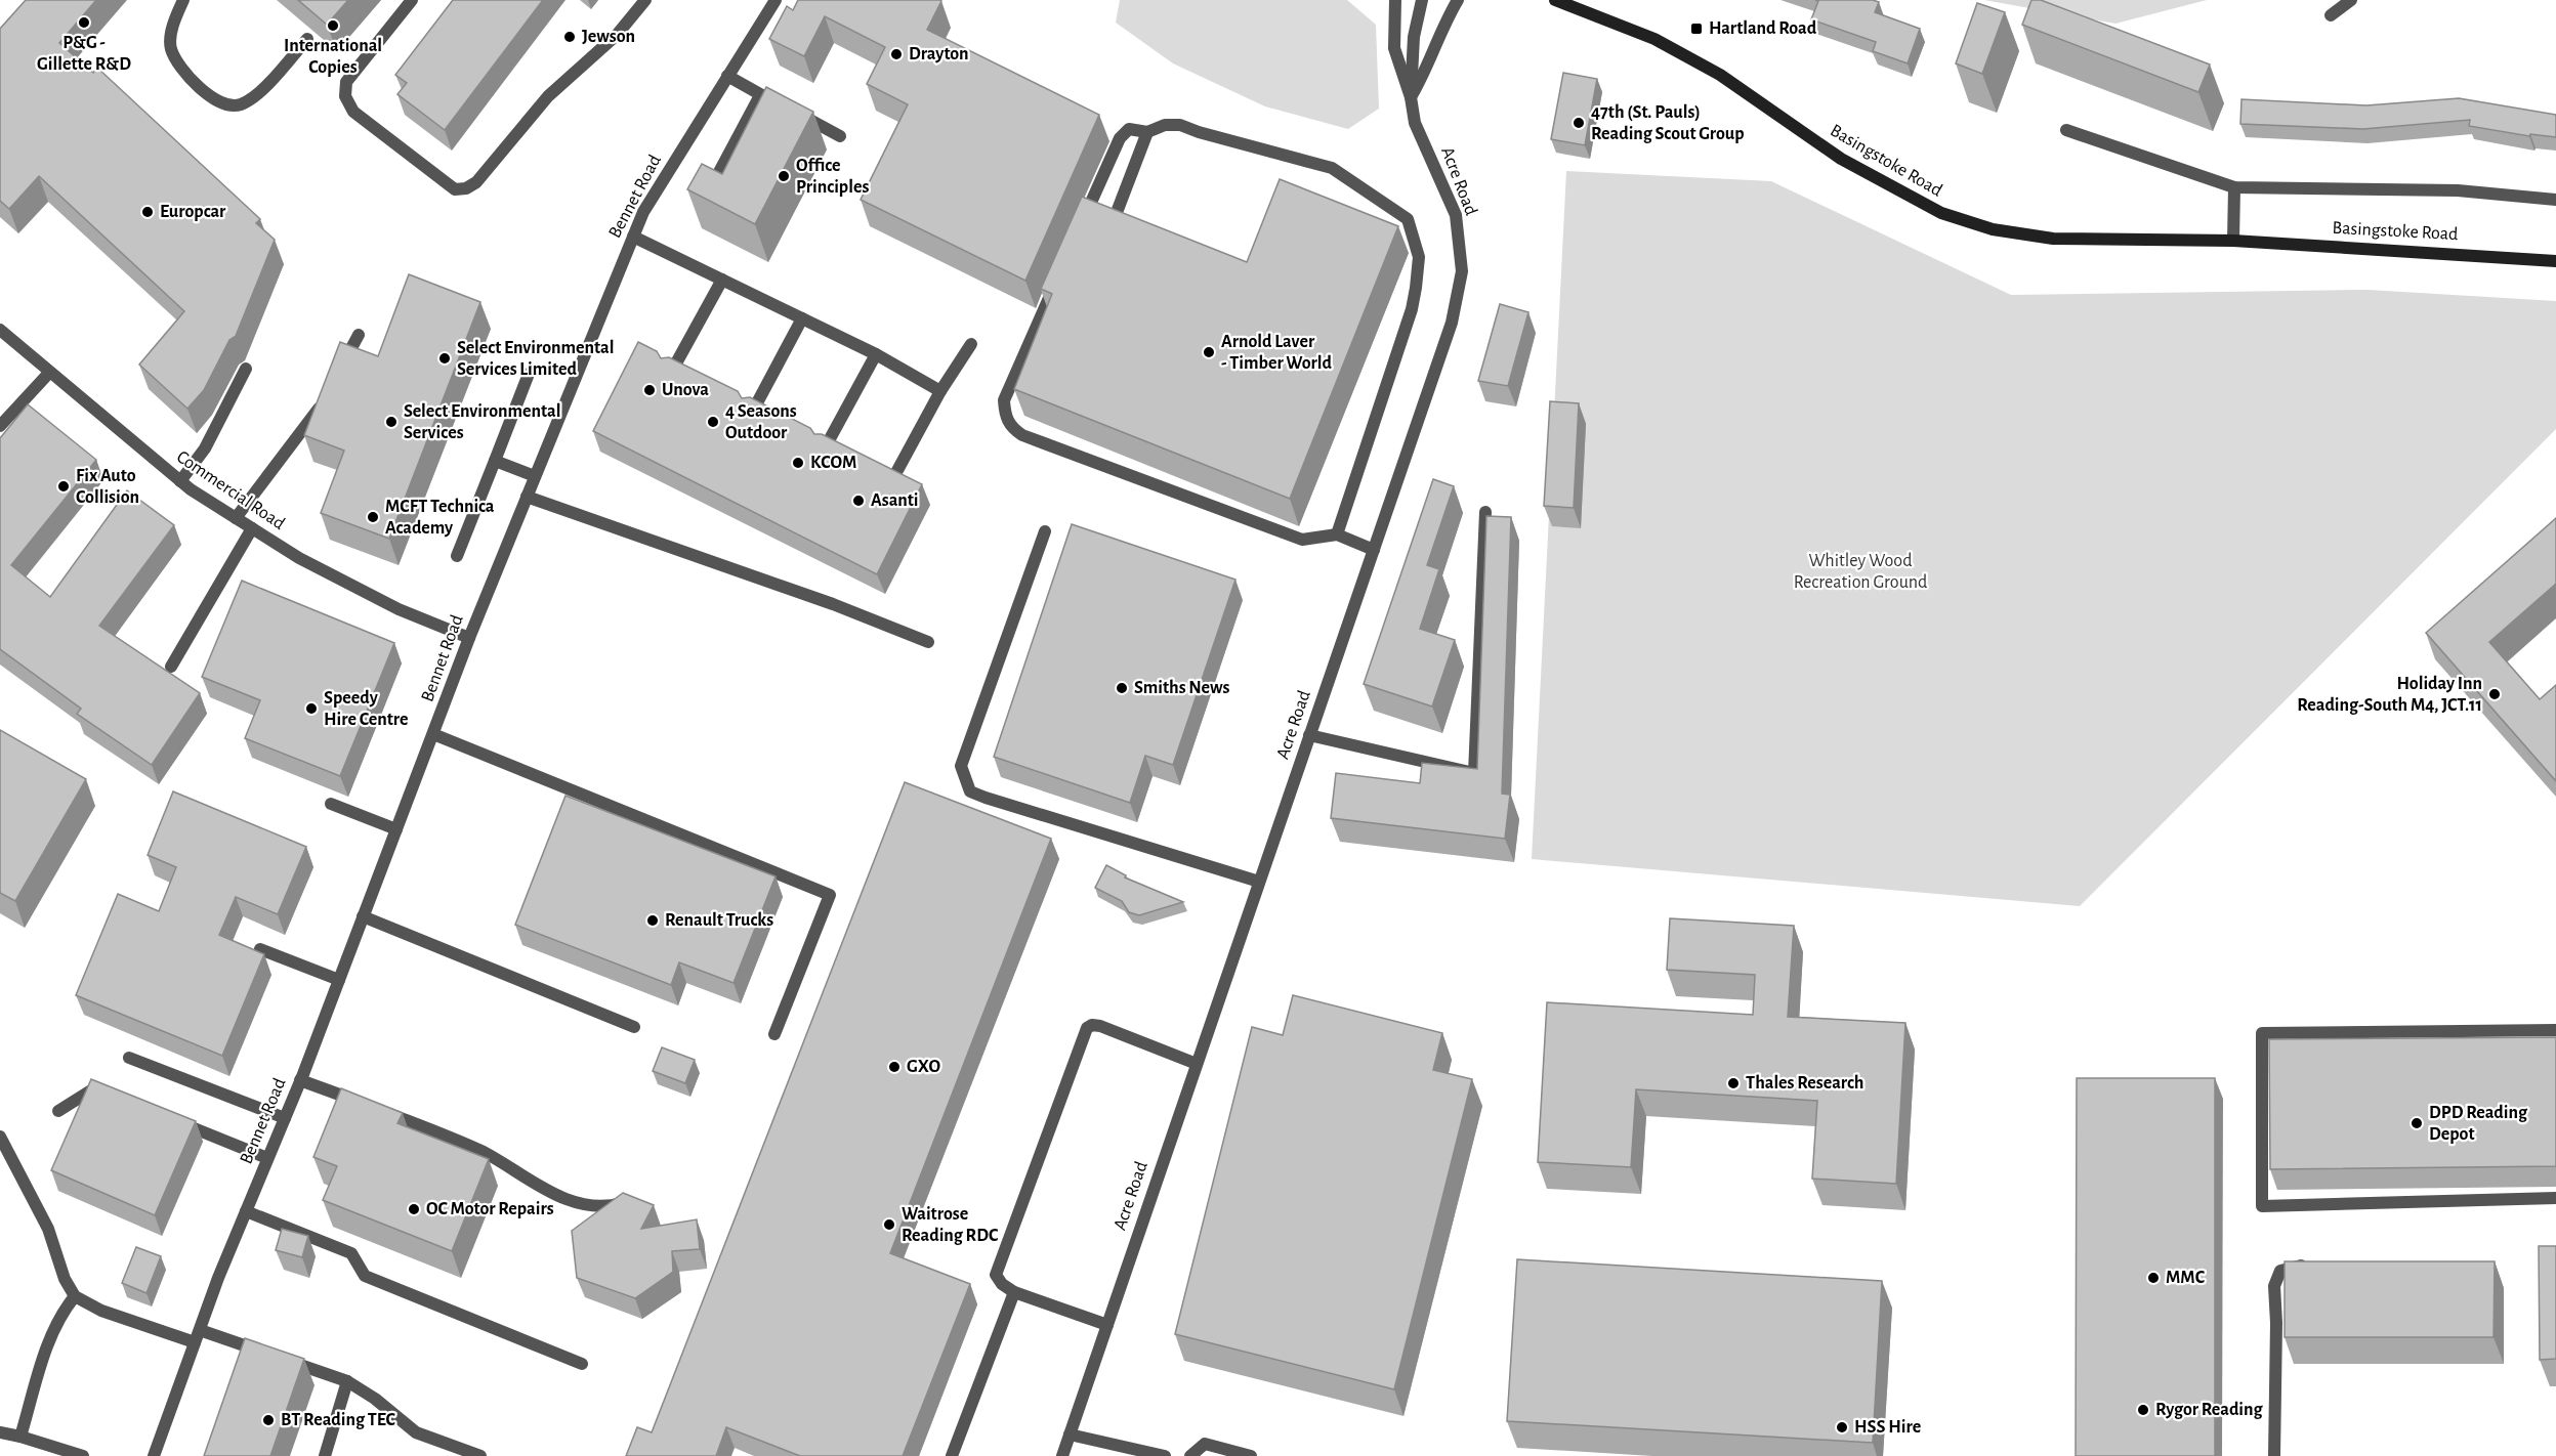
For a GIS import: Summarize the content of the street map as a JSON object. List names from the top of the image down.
{
  "streets": {
    "main road": ["Basingstoke Road"],
    "street": ["Acre Road", "Bennet Road", "Commercial Road"]
  },
  "crossings": [
    ["Bennet Road", "Commercial Road"]
  ],
  "parks": ["Whitley Wood Recreation Ground"],
  "places": {
    "other": [
      "P&G - Gillette R&D",
      "International Copies",
      "Jewson",
      "Drayton",
      "47th (St. Pauls) Reading Scout Group",
      "Office Principles",
      "Europcar",
      "Arnold Laver - Timber World",
      "Select Environmental Services Limited",
      "Unova",
      "Select Environmental Services",
      "4 Seasons Outdoor",
      "KCOM",
      "Fix Auto Collision",
      "Asanti",
      "MCFT Technica Academy",
      "Smiths News",
      "Holiday Inn Reading-South M4, JCT.11",
      "Speedy Hire Centre",
      "Renault Trucks",
      "GXO",
      "Thales Research",
      "DPD Reading Depot",
      "OC Motor Repairs",
      "Waitrose Reading RDC",
      "MMC",
      "Rygor Reading",
      "BT Reading TEC",
      "HSS Hire"
    ],
    "transit": ["Hartland Road"]
  }
}
